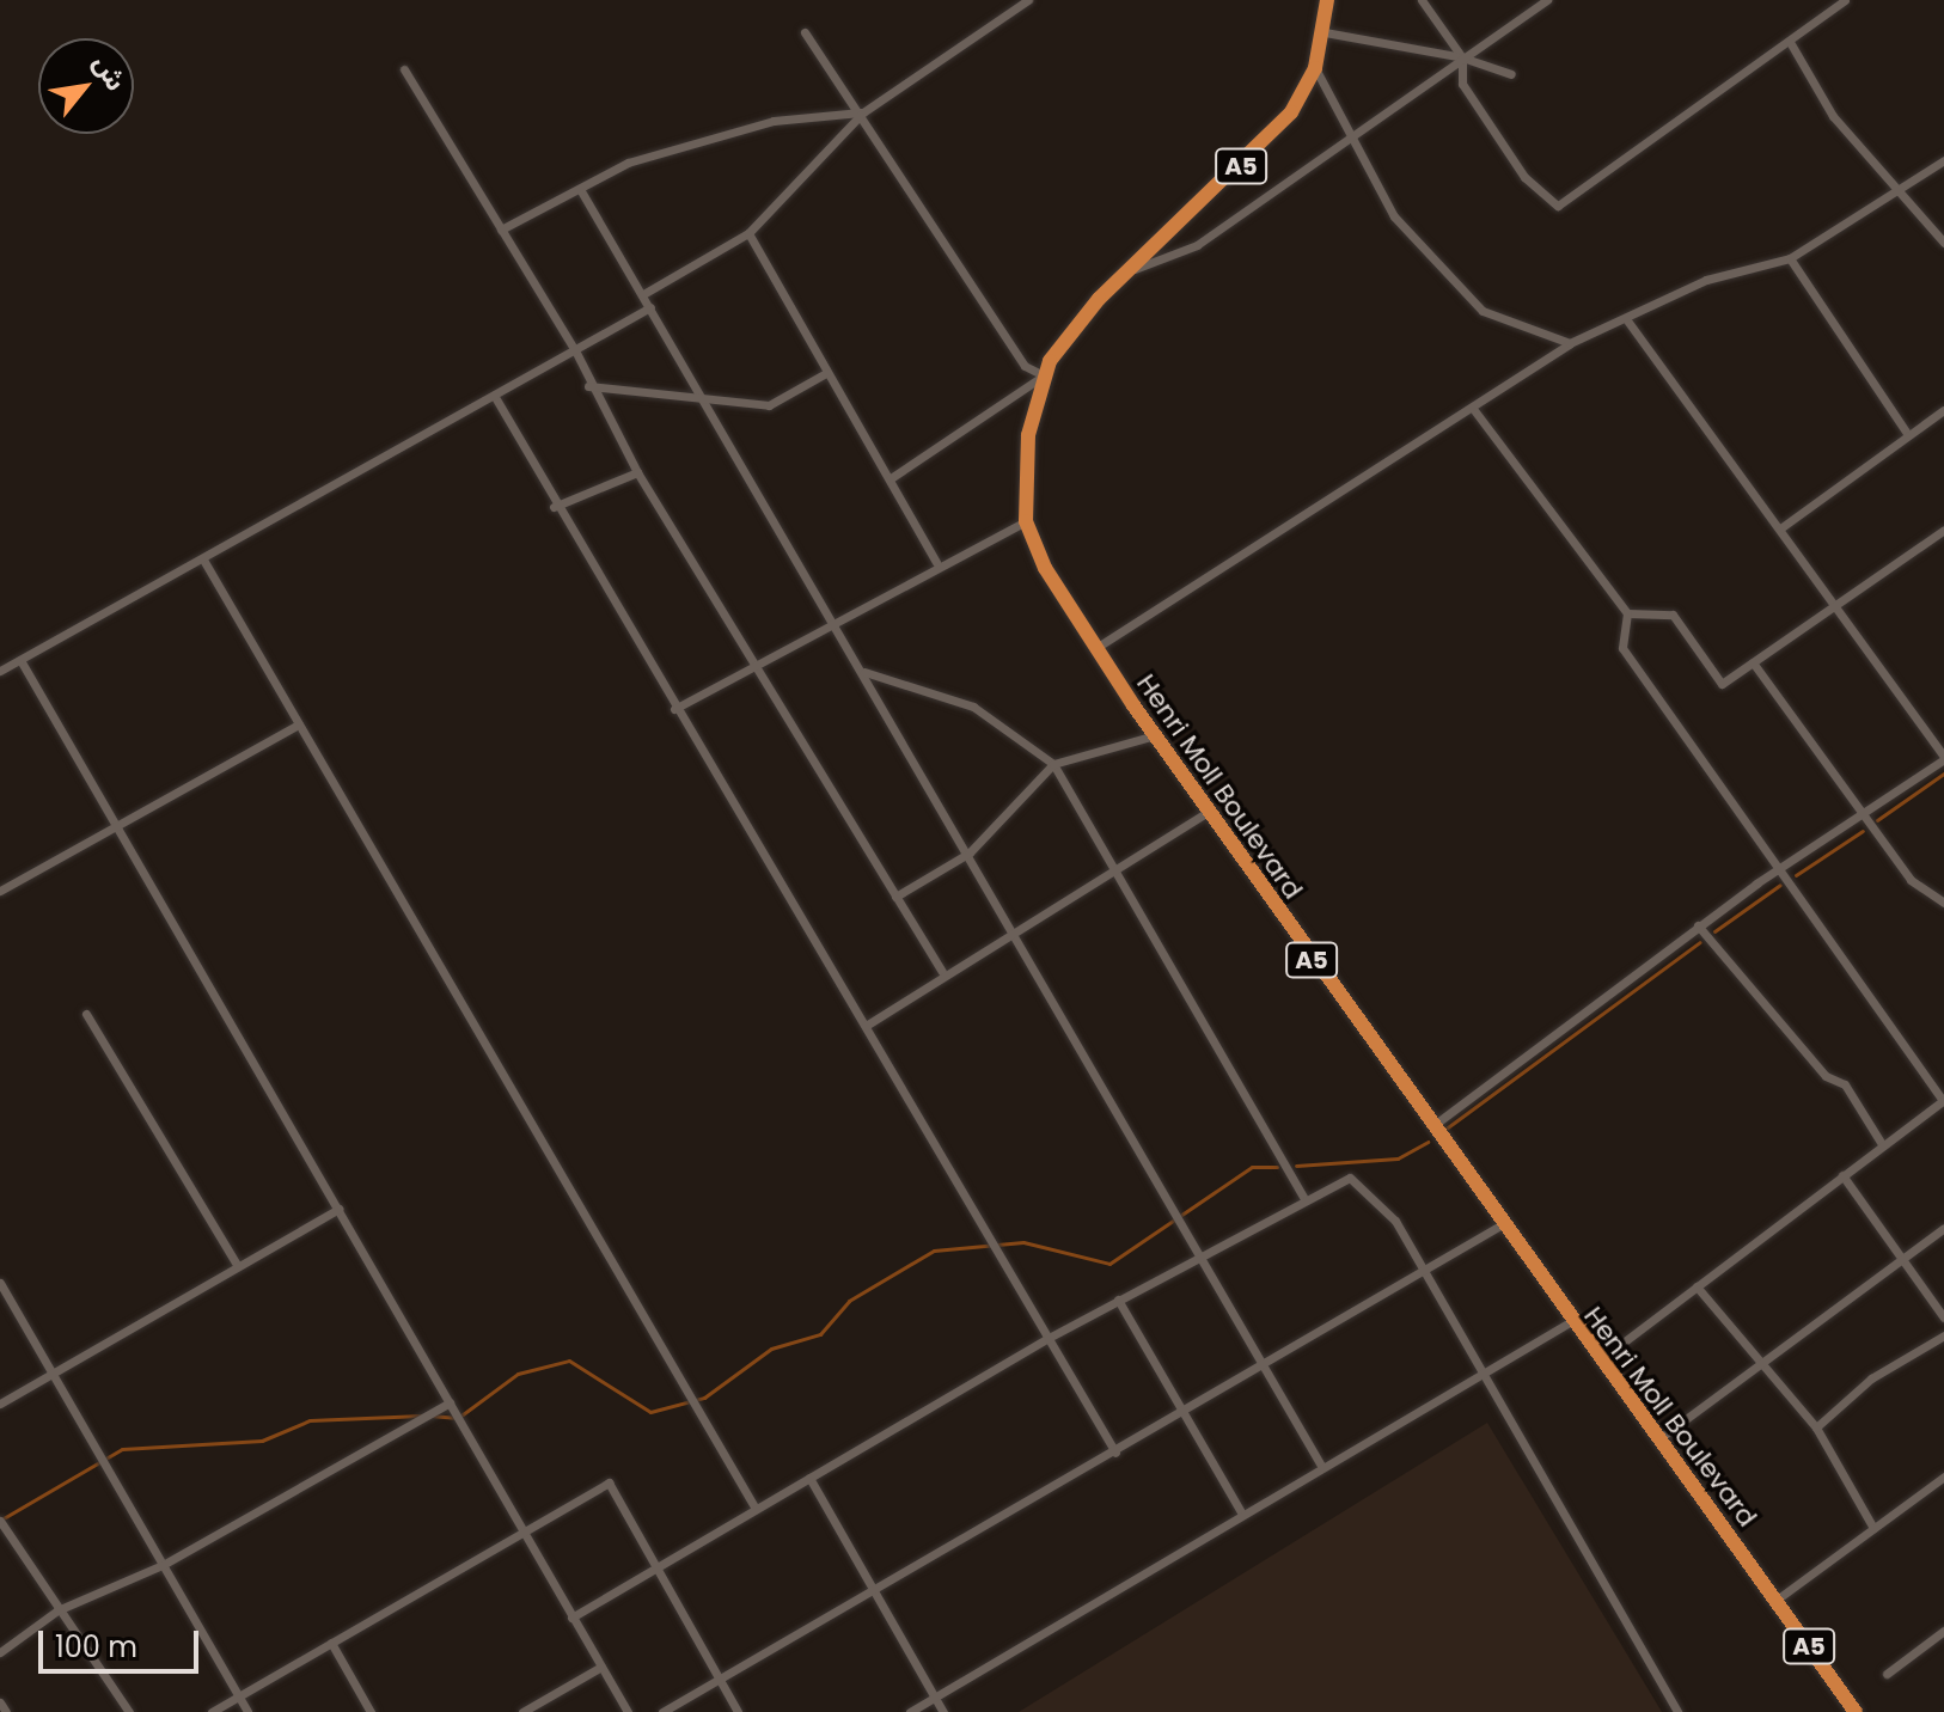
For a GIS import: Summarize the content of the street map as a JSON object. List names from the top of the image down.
{
  "streets": {
    "highway": ["A5", "Henri Moll Boulevard"]
  },
  "crossings": [
    ["A5", "Henri Moll Boulevard"]
  ],
  "scale_bar": "100 m",
  "north": "top right"
}
